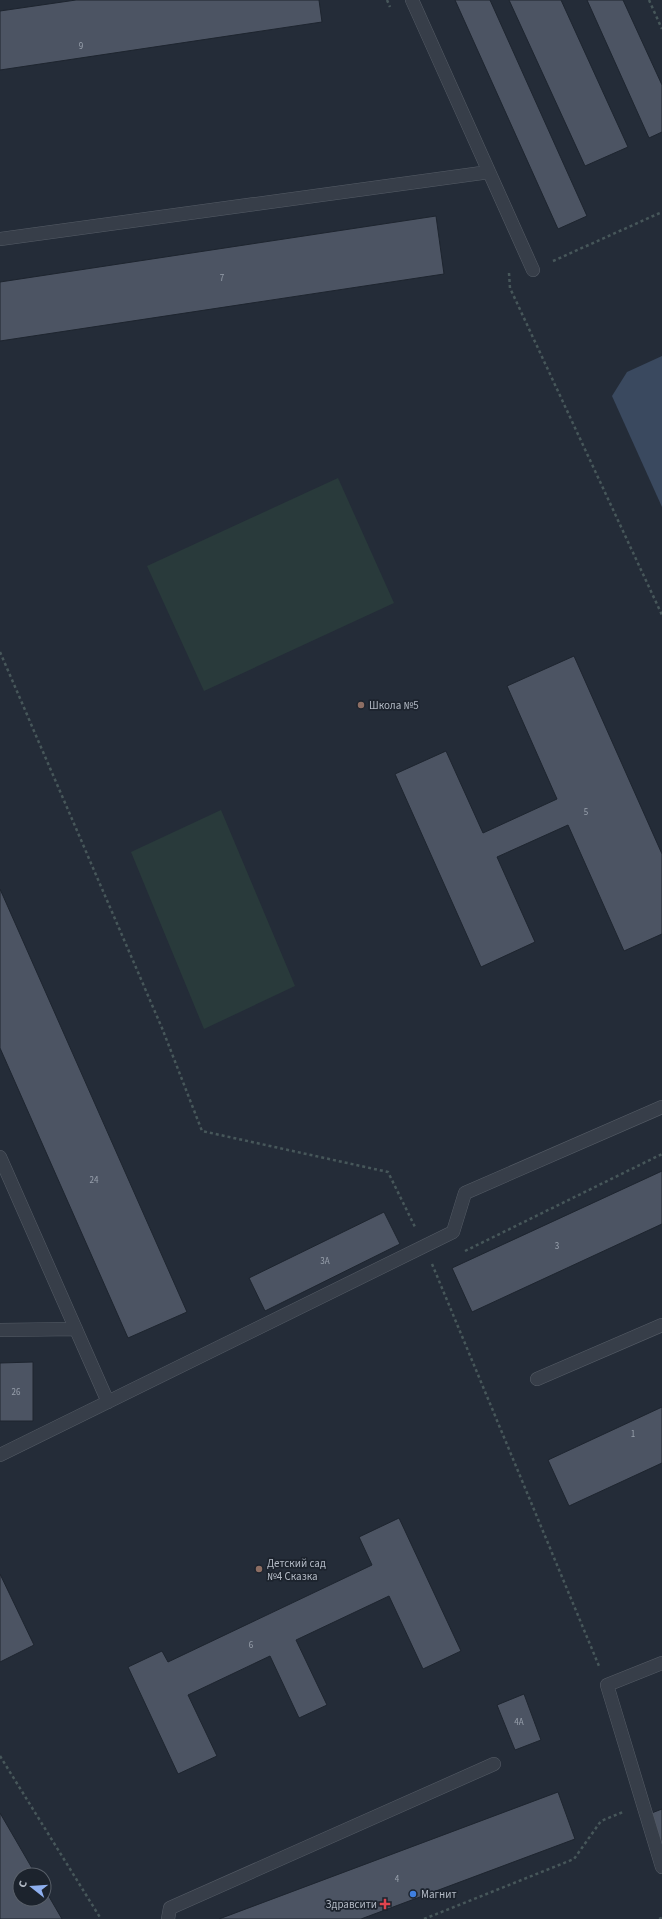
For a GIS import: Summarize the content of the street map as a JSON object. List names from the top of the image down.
{
  "places": {
    "other": ["Школа №5", "Детский сад №4 Сказка", "Магнит"],
    "health": ["Здравсити"]
  },
  "house_numbers": [
    "9",
    "7",
    "5",
    "24",
    "3",
    "3А",
    "26",
    "1",
    "6",
    "4А",
    "4"
  ],
  "north": "left"
}
